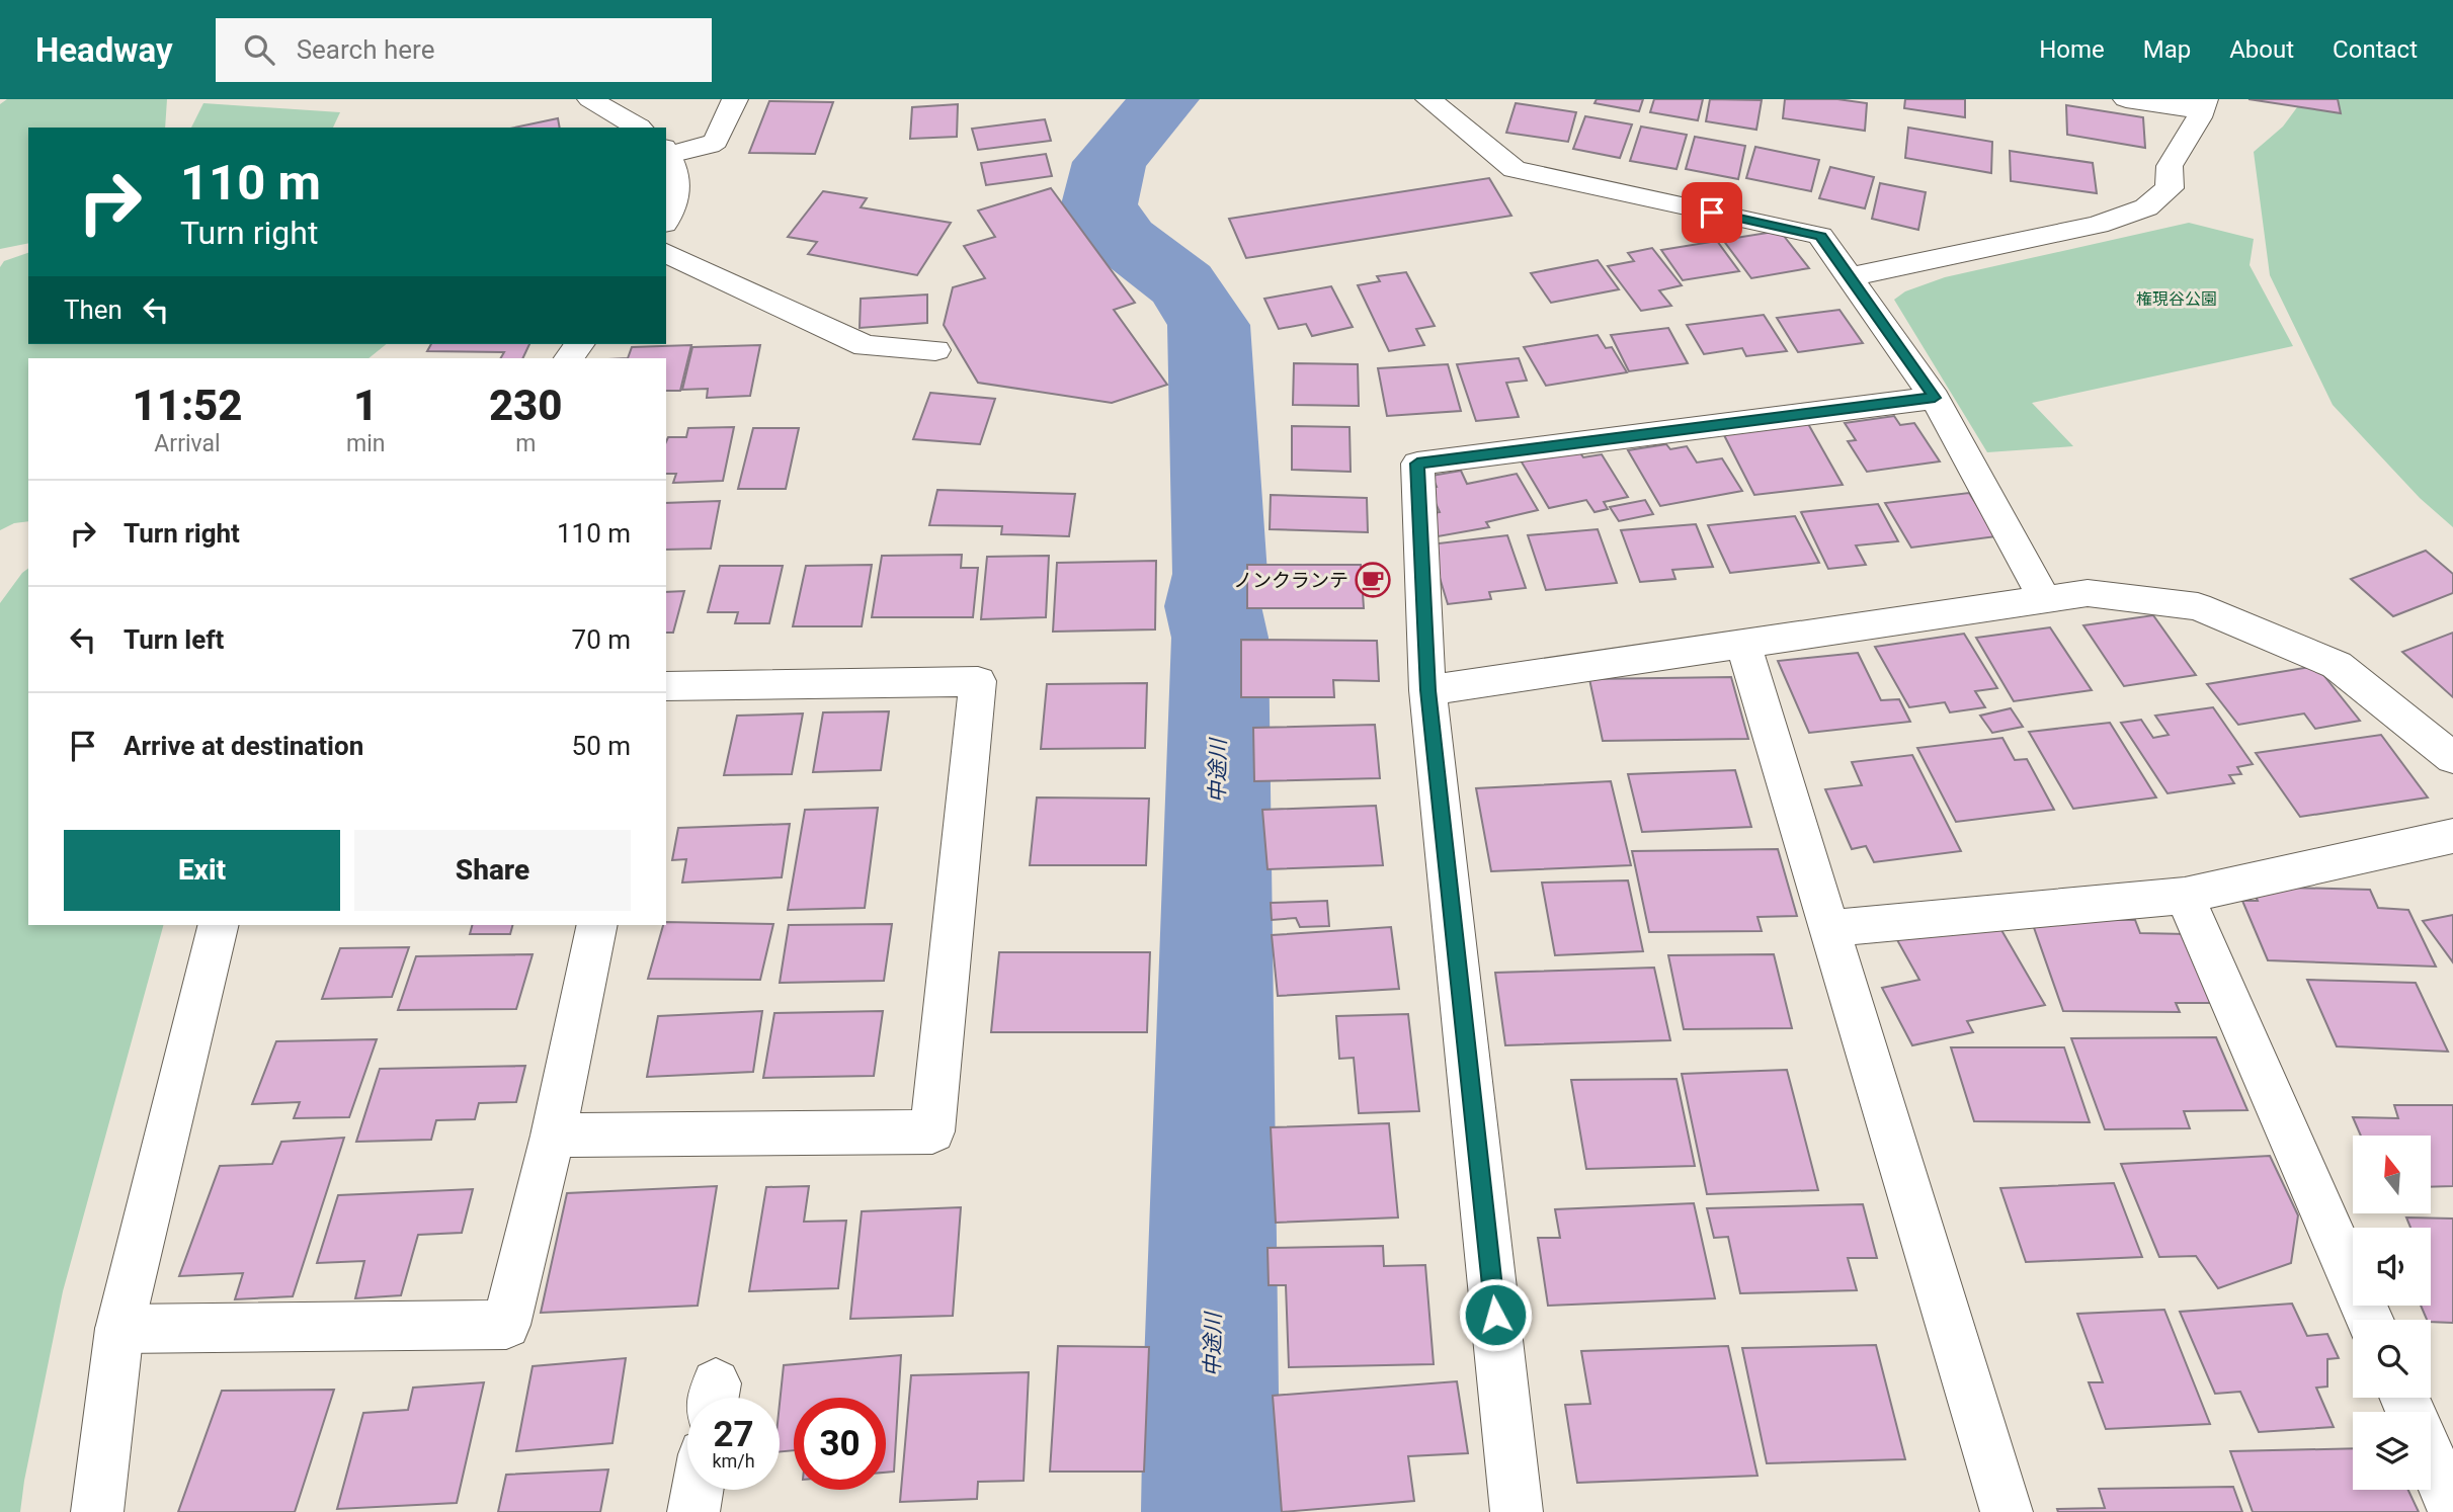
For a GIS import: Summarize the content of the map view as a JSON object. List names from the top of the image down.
{
  "water": ["中途川"],
  "parks": ["権現谷公園"],
  "places": {
    "cafe": ["ノンクランテ"]
  },
  "north": "top",
  "page": {
    "header": "Headway",
    "search": "Search here",
    "nav": [
      "Home",
      "Map",
      "About",
      "Contact"
    ],
    "turn": ["110 m", "Turn right"],
    "then": "Then",
    "eta": [
      "11:52",
      "Arrival",
      "1",
      "min",
      "230",
      "m"
    ],
    "list": [
      {
        "name": "Turn right",
        "value": "110 m"
      },
      {
        "name": "Turn left",
        "value": "70 m"
      },
      {
        "name": "Arrive at destination",
        "value": "50 m"
      }
    ],
    "buttons": ["Exit", "Share"],
    "speed": "27 km/h",
    "limit": "30"
  }
}
